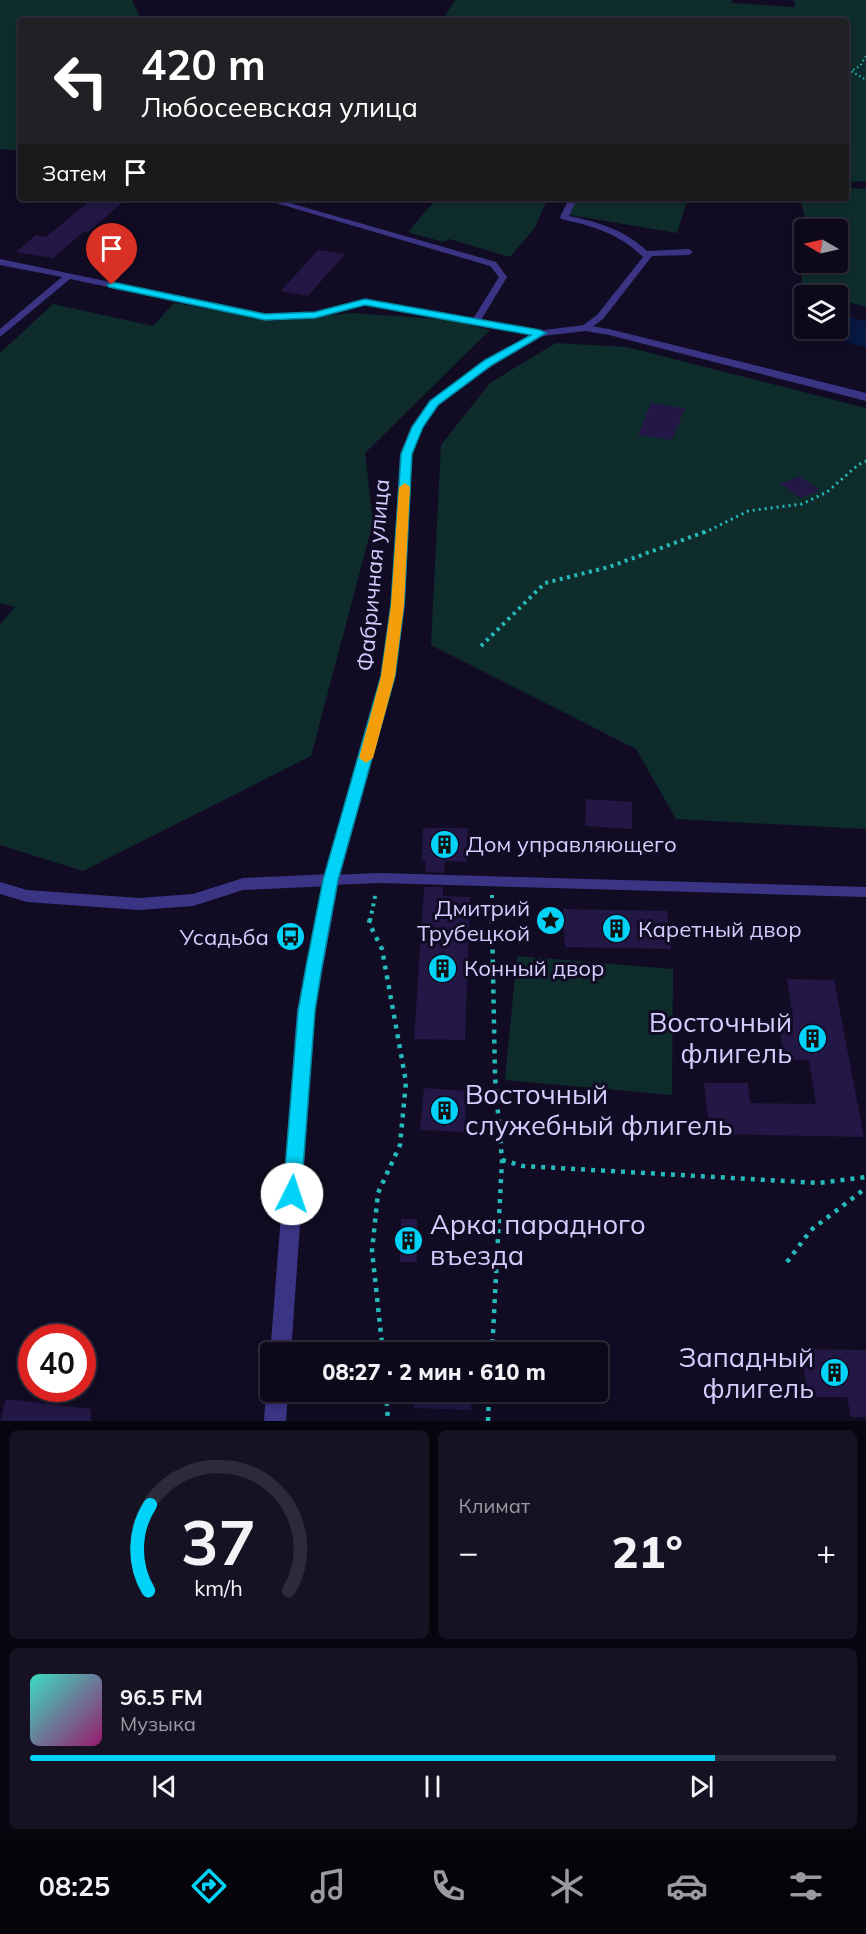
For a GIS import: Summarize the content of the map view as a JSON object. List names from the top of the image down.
{
  "streets": {
    "street": ["Фабричная улица"]
  },
  "places": {
    "building": [
      "Дом управляющего",
      "Каретный двор",
      "Конный двор",
      "Восточный флигель",
      "Восточный служебный флигель",
      "Арка парадного въезда",
      "Западный флигель"
    ],
    "place": ["Дмитрий Трубецкой"],
    "bus stop": ["Усадьба"]
  },
  "north": "left",
  "page": {
    "turn": ["420 m", "Любосеевская улица"],
    "then": "Затем",
    "limit": "40",
    "trip": "08:27 · 2 мин · 610 m",
    "tile": "Климат",
    "heat": ["−", "21°", "+"],
    "song": ["96.5 FM", "Музыка"],
    "tabs": "08:25",
    "gauge": ["37", "km/h"]
  }
}
